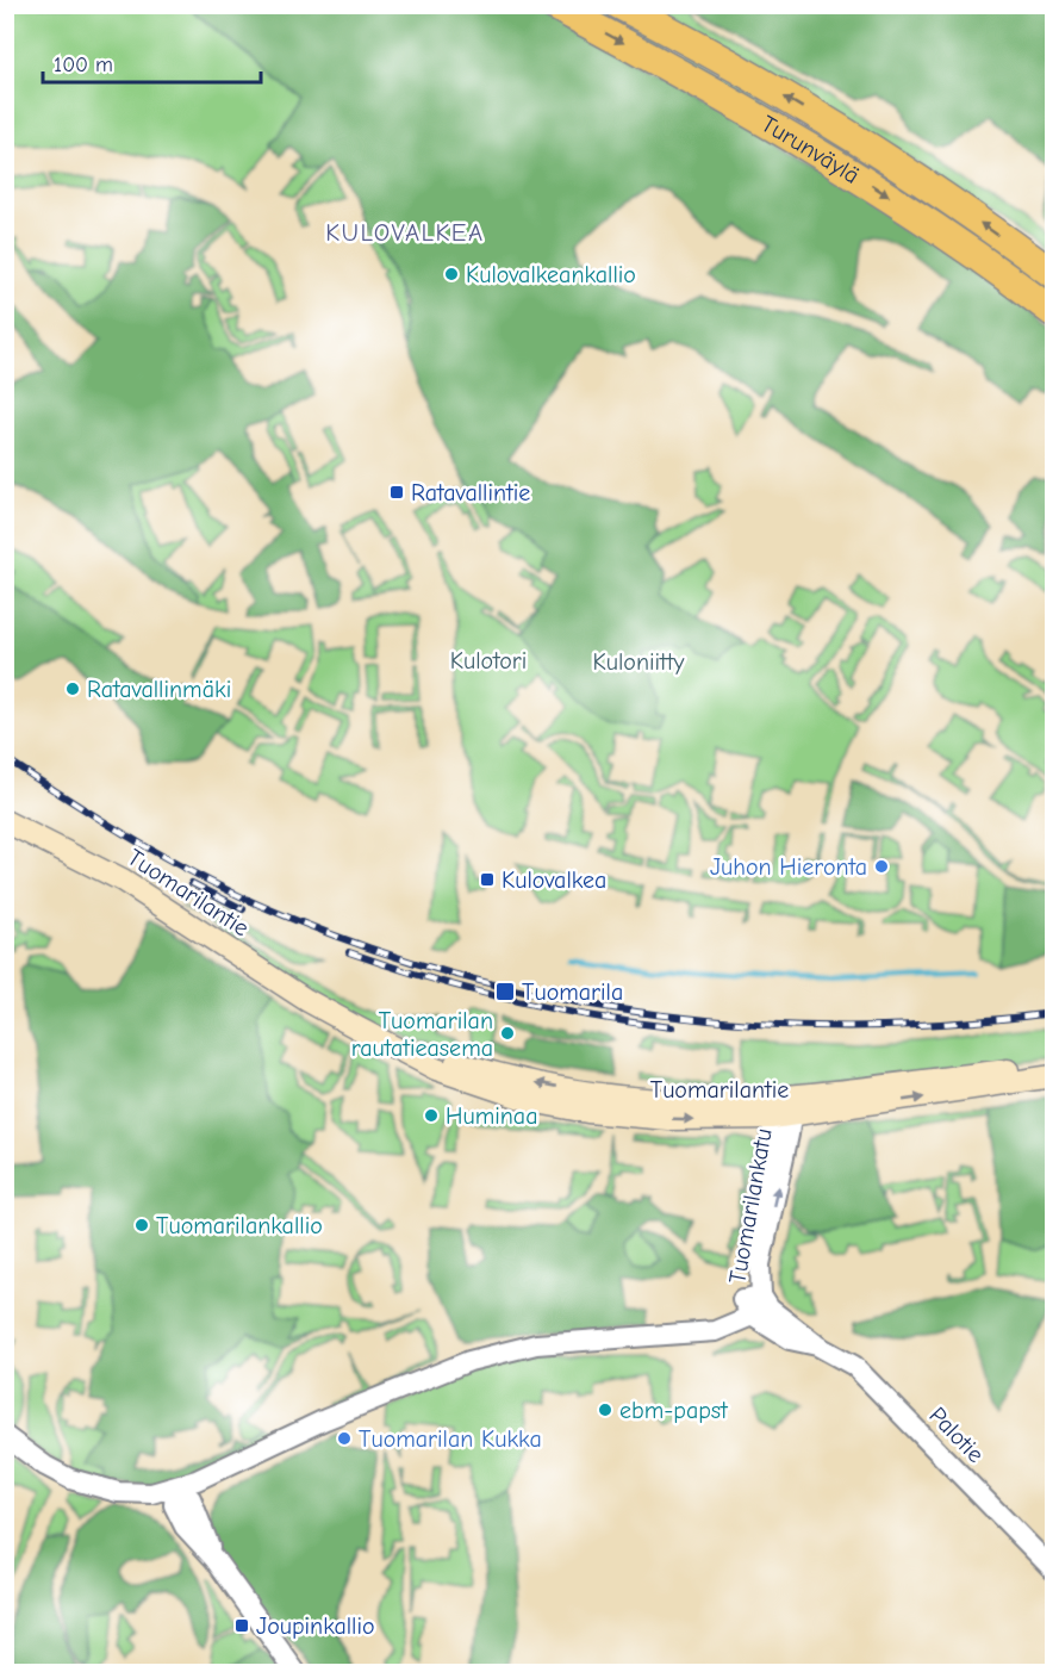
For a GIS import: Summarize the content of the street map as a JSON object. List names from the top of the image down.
{
  "streets": {
    "highway": ["Turunväylä"],
    "main road": ["Tuomarilantie"],
    "street": ["Tuomarilankatu", "Palotie"]
  },
  "crossings": [
    ["Tuomarilantie", "Tuomarilankatu"],
    ["Tuomarilankatu", "Palotie"]
  ],
  "districts": ["KULOVALKEA"],
  "parks": ["Kulotori", "Kuloniitty"],
  "places": {
    "other": [
      "Kulovalkeankallio",
      "Ratavallinmäki",
      "Juhon Hieronta",
      "Tuomarilan rautatieasema",
      "Huminaa",
      "Tuomarilankallio",
      "ebm-papst",
      "Tuomarilan Kukka"
    ],
    "transit": [
      "Ratavallintie",
      "Kulovalkea",
      "Tuomarila",
      "Joupinkallio"
    ]
  },
  "scale_bar": "100 m"
}
